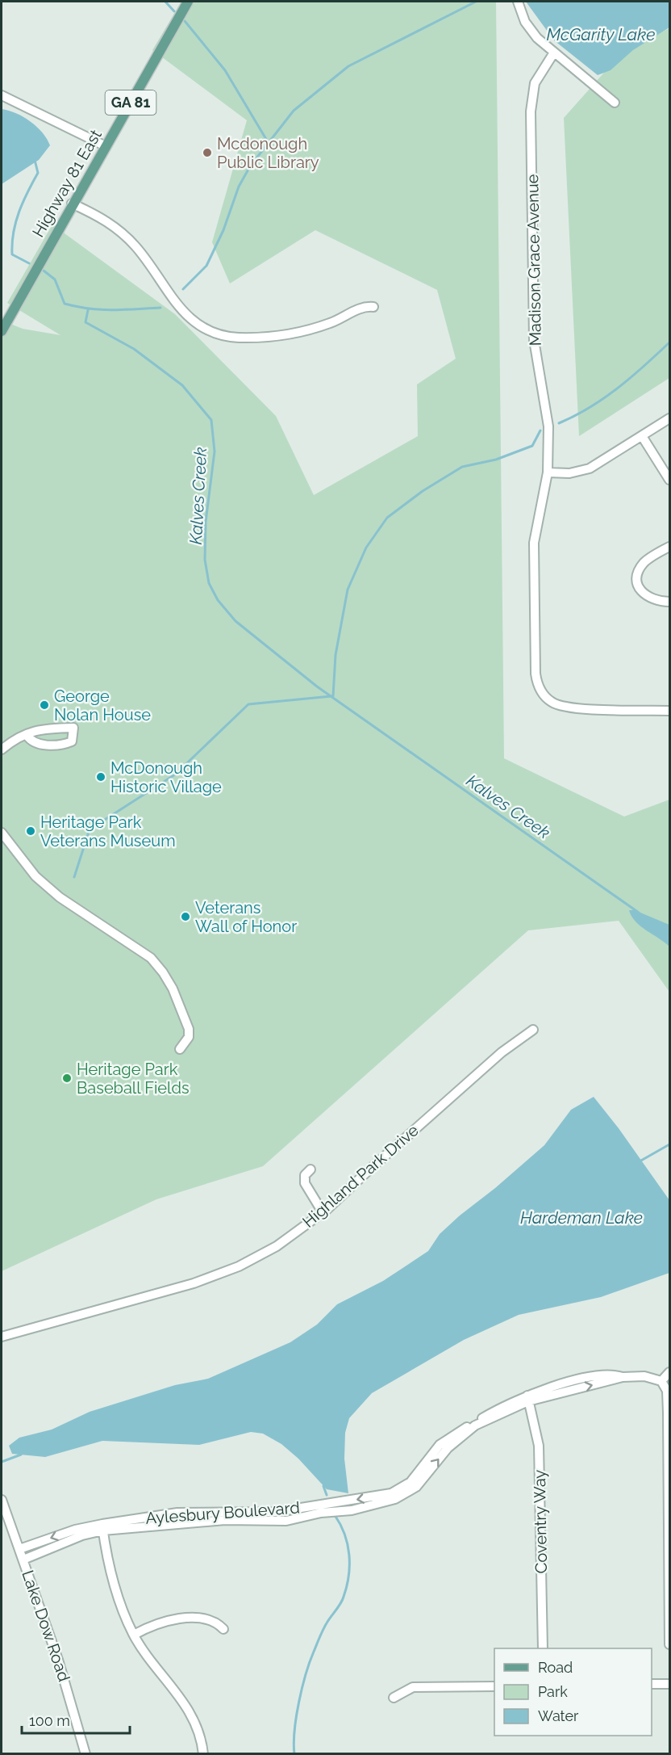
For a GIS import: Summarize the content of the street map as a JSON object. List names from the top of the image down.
{
  "streets": {
    "main road": ["GA 81", "Highway 81 East"],
    "street": [
      "Madison Grace Avenue",
      "Highland Park Drive",
      "Aylesbury Boulevard",
      "Coventry Way",
      "Lake Dow Road"
    ]
  },
  "crossings": [
    ["Aylesbury Boulevard", "Coventry Way"],
    ["Aylesbury Boulevard", "Lake Dow Road"]
  ],
  "water": ["McGarity Lake", "Kalves Creek", "Hardeman Lake"],
  "places": [
    "Mcdonough Public Library",
    "George Nolan House",
    "McDonough Historic Village",
    "Heritage Park Veterans Museum",
    "Veterans Wall of Honor",
    "Heritage Park Baseball Fields"
  ],
  "legend": ["Road", "Park", "Water"],
  "scale_bar": "100 m"
}
